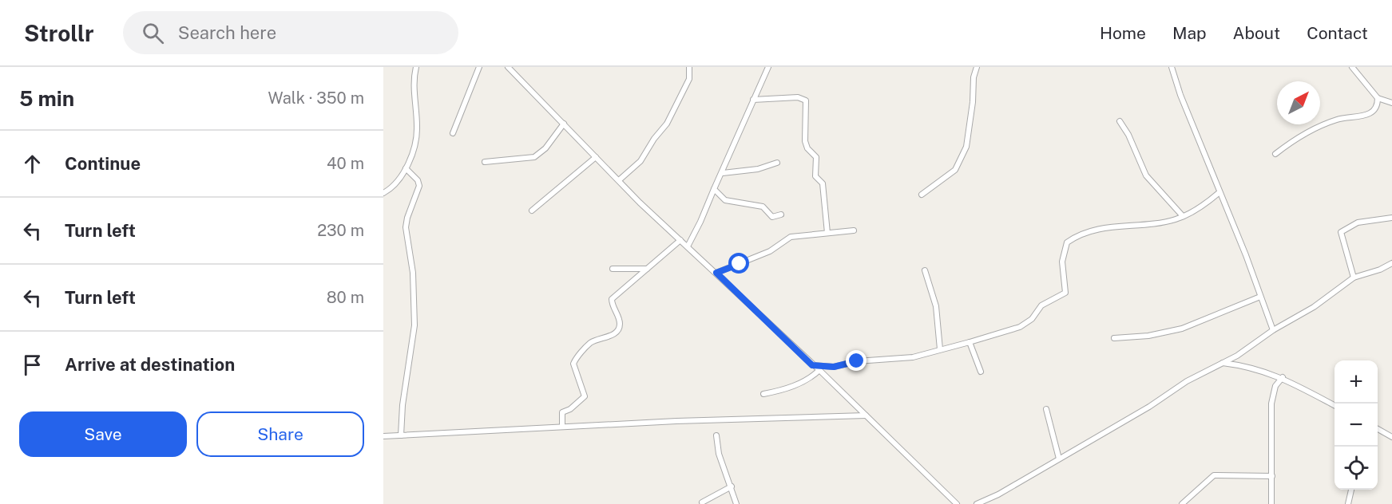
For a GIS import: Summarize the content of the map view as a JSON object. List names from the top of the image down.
{
  "north": "top right",
  "page": {
    "header": "Strollr",
    "search": "Search here",
    "nav": [
      "Home",
      "Map",
      "About",
      "Contact"
    ],
    "heading": ["5 min", "Walk · 350 m"],
    "list": [
      ["Continue", "40 m"],
      ["Turn left", "230 m"],
      ["Turn left", "80 m"],
      "Arrive at destination"
    ],
    "map_buttons": ["+", "−"],
    "buttons": ["Save", "Share"]
  }
}
